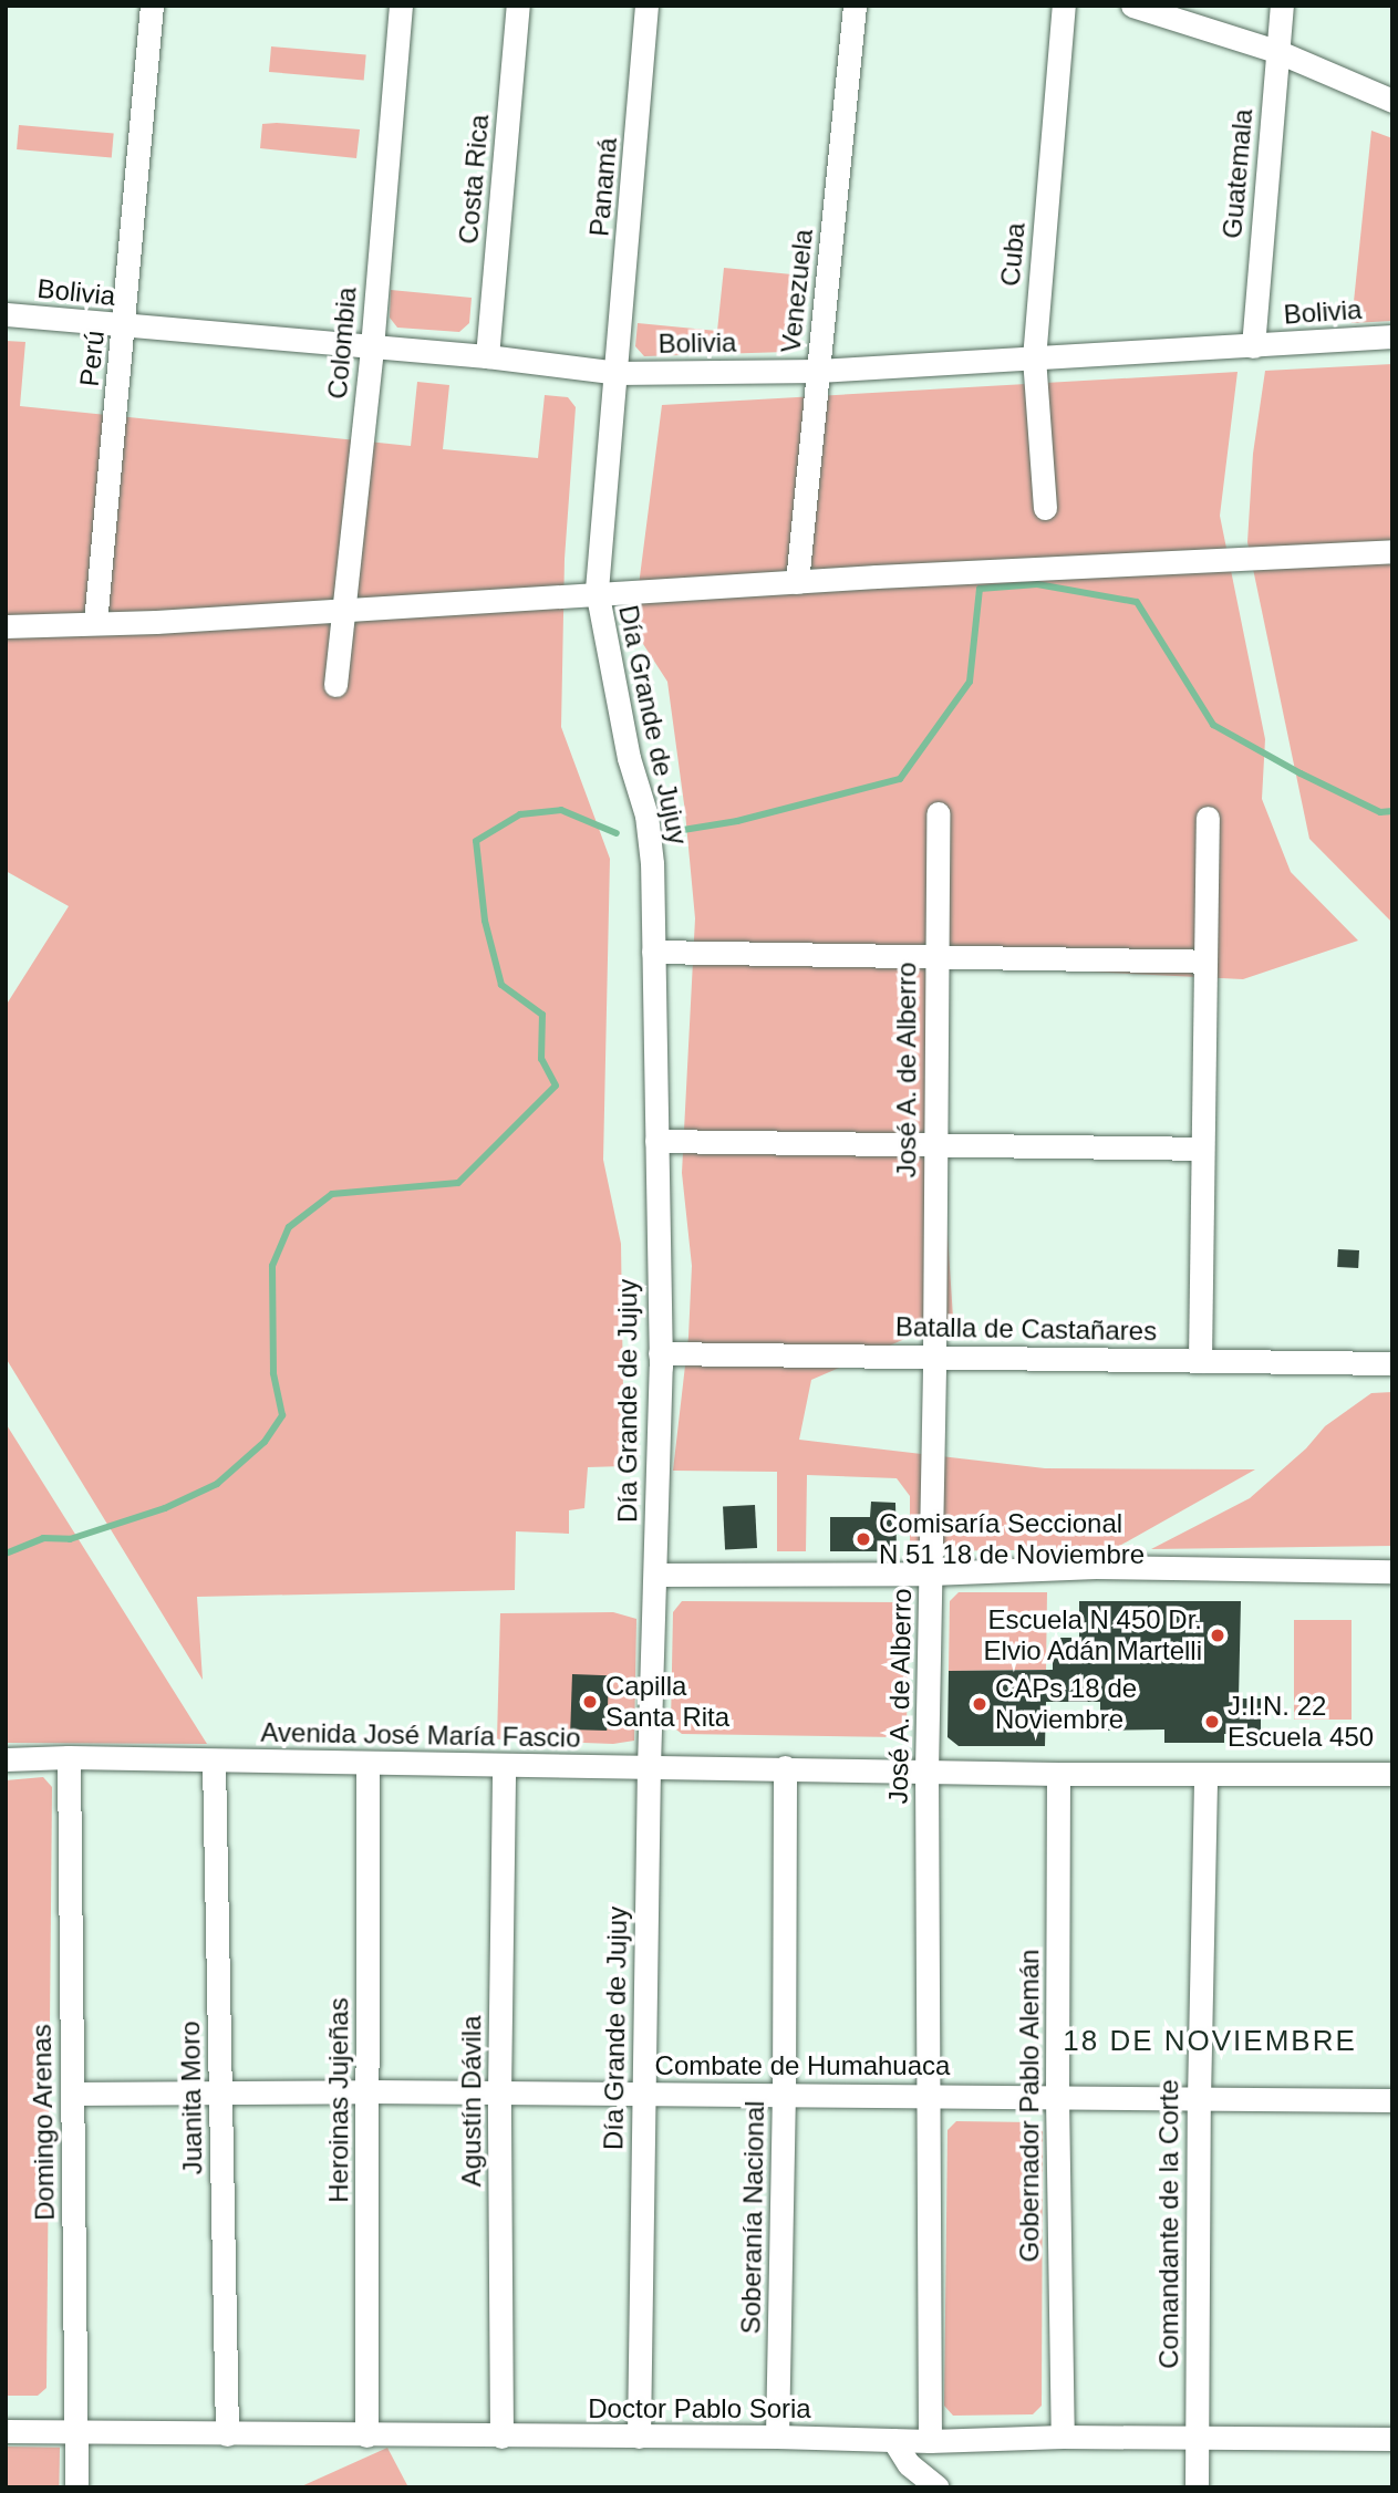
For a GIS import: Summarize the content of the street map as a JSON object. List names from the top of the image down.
{
  "streets": {
    "street": [
      "Guatemala",
      "Costa Rica",
      "Panamá",
      "Cuba",
      "Venezuela",
      "Bolivia",
      "Colombia",
      "Perú",
      "Día Grande de Jujuy",
      "José A. de Alberro",
      "Batalla de Castañares",
      "Avenida José María Fascio",
      "Combate de Humahuaca",
      "Juanita Moro",
      "Heroinas Jujeñas",
      "Agustín Dávila",
      "Gobernador Pablo Alemán",
      "Domingo Arenas",
      "Soberanía Nacional",
      "Comandante de la Corte",
      "Doctor Pablo Soria"
    ]
  },
  "crossings": [
    ["Guatemala", "Bolivia"],
    ["Costa Rica", "Bolivia"],
    ["Panamá", "Bolivia"],
    ["Panamá", "Día Grande de Jujuy"],
    ["Cuba", "Bolivia"],
    ["Venezuela", "Bolivia"],
    ["Bolivia", "Colombia"],
    ["Bolivia", "Perú"],
    ["Bolivia", "Día Grande de Jujuy"],
    ["Día Grande de Jujuy", "Batalla de Castañares"],
    ["Día Grande de Jujuy", "Avenida José María Fascio"],
    ["Día Grande de Jujuy", "Combate de Humahuaca"],
    ["Día Grande de Jujuy", "Doctor Pablo Soria"],
    ["José A. de Alberro", "Batalla de Castañares"],
    ["José A. de Alberro", "Avenida José María Fascio"],
    ["José A. de Alberro", "Combate de Humahuaca"],
    ["José A. de Alberro", "Doctor Pablo Soria"],
    ["Avenida José María Fascio", "Juanita Moro"],
    ["Avenida José María Fascio", "Heroinas Jujeñas"],
    ["Avenida José María Fascio", "Agustín Dávila"],
    ["Avenida José María Fascio", "Gobernador Pablo Alemán"],
    ["Avenida José María Fascio", "Domingo Arenas"],
    ["Avenida José María Fascio", "Soberanía Nacional"],
    ["Avenida José María Fascio", "Comandante de la Corte"],
    ["Combate de Humahuaca", "Juanita Moro"],
    ["Combate de Humahuaca", "Heroinas Jujeñas"],
    ["Combate de Humahuaca", "Agustín Dávila"],
    ["Combate de Humahuaca", "Gobernador Pablo Alemán"],
    ["Combate de Humahuaca", "Domingo Arenas"],
    ["Combate de Humahuaca", "Soberanía Nacional"],
    ["Combate de Humahuaca", "Comandante de la Corte"],
    ["Juanita Moro", "Doctor Pablo Soria"],
    ["Heroinas Jujeñas", "Doctor Pablo Soria"],
    ["Agustín Dávila", "Doctor Pablo Soria"],
    ["Gobernador Pablo Alemán", "Doctor Pablo Soria"],
    ["Domingo Arenas", "Doctor Pablo Soria"],
    ["Soberanía Nacional", "Doctor Pablo Soria"],
    ["Comandante de la Corte", "Doctor Pablo Soria"]
  ],
  "districts": ["18 DE NOVIEMBRE"],
  "places": [
    "Comisaría Seccional N 51 18 de Noviembre",
    "Escuela N 450 Dr. Elvio Adán Martelli",
    "Capilla Santa Rita",
    "CAPs 18 de Noviembre",
    "J.I.N. 22 Escuela 450"
  ]
}
